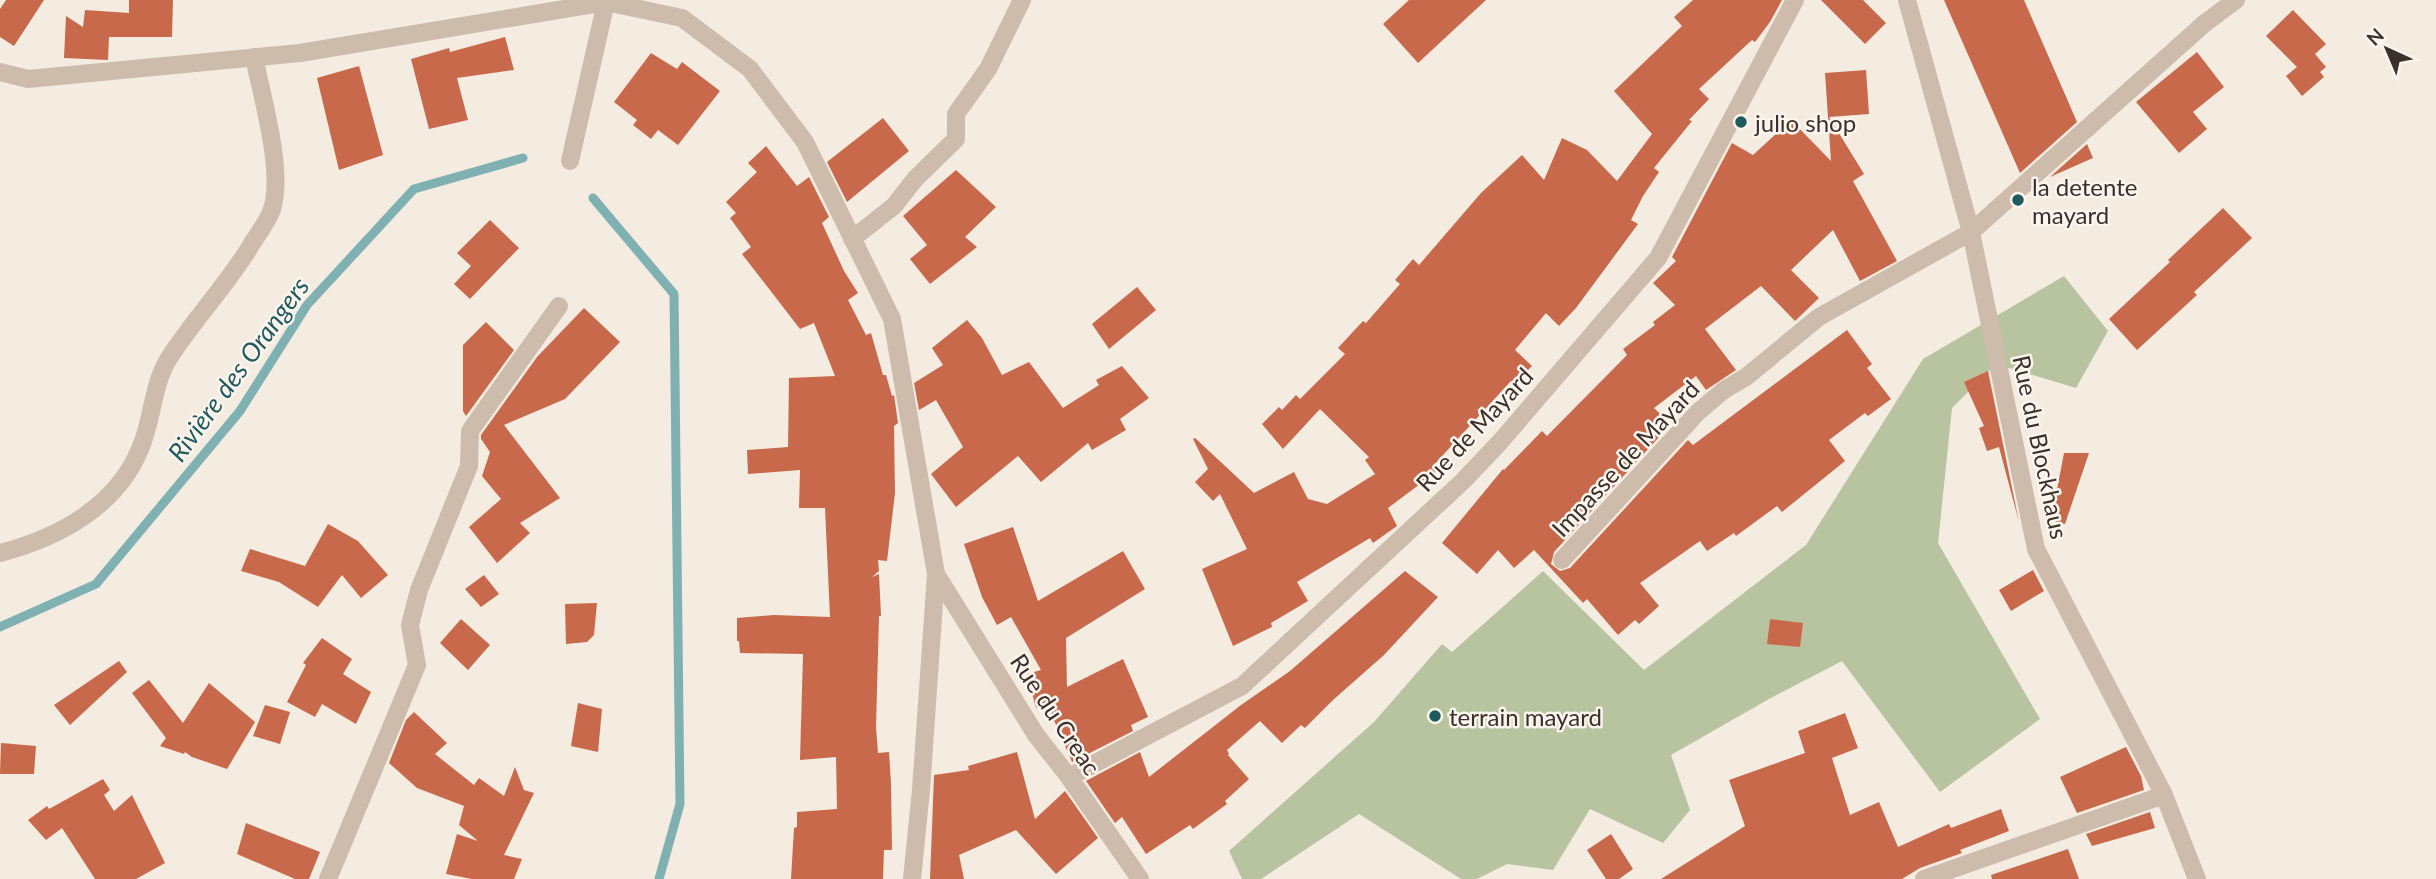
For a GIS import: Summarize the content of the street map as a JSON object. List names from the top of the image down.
{
  "streets": {
    "street": [
      "Rue de Mayard",
      "Rue du Blockhaus",
      "Impasse de Mayard",
      "Rue du Creac"
    ]
  },
  "crossings": [
    ["Rue de Mayard", "Rue du Creac"],
    ["Rue du Blockhaus", "Impasse de Mayard"]
  ],
  "water": ["Rivière des Orangers"],
  "places": ["julio shop", "la detente mayard", "terrain mayard"],
  "north": "top left"
}
